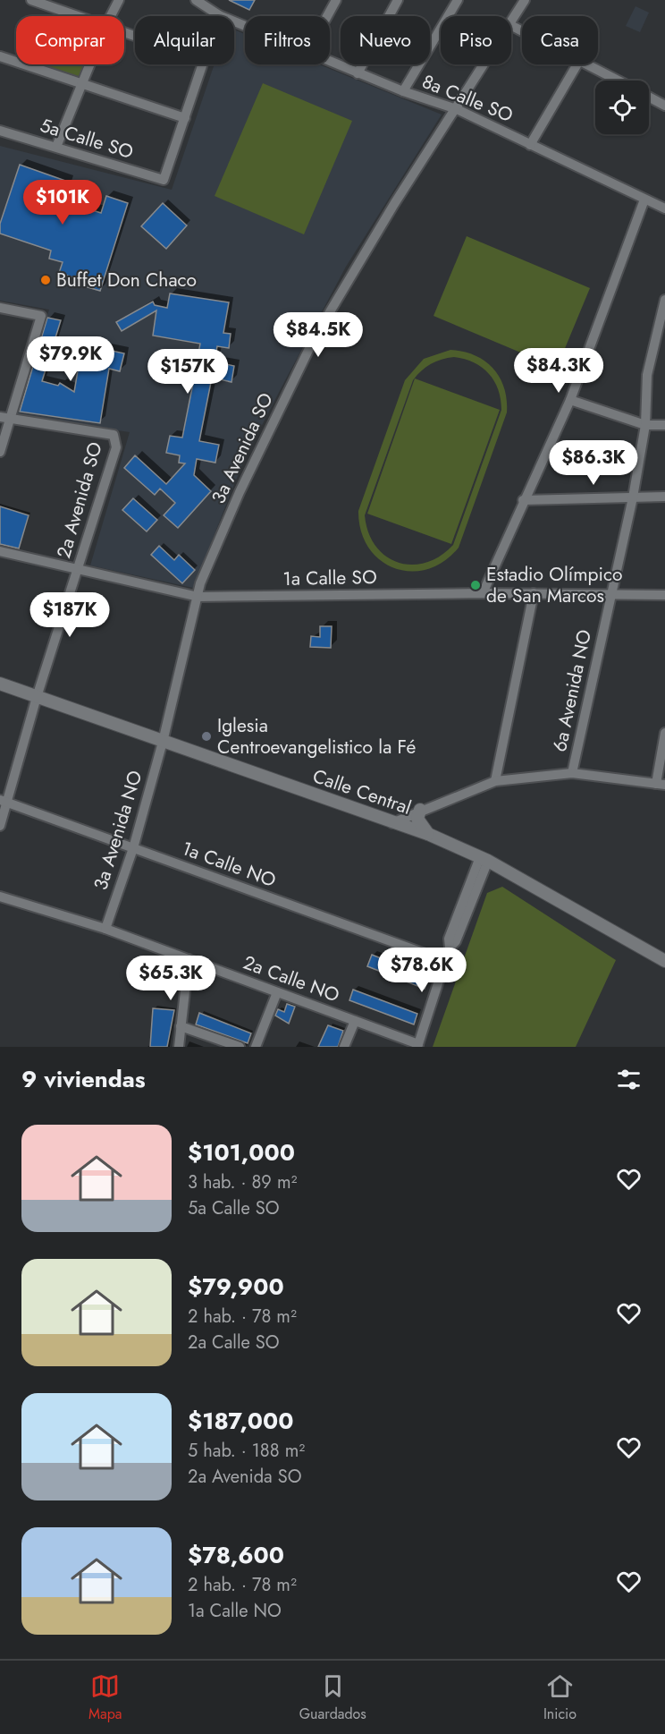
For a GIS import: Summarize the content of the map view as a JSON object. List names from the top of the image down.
{
  "streets": {
    "main road": ["Calle Central"],
    "street": [
      "8a Calle SO",
      "5a Calle SO",
      "3a Avenida SO",
      "2a Avenida SO",
      "1a Calle SO",
      "6a Avenida NO",
      "3a Avenida NO",
      "1a Calle NO",
      "2a Calle NO"
    ]
  },
  "crossings": [
    ["8a Calle SO", "3a Avenida SO"],
    ["3a Avenida SO", "1a Calle SO"],
    ["3a Avenida SO", "Calle Central"],
    ["3a Avenida SO", "3a Avenida NO"],
    ["2a Avenida SO", "1a Calle SO"],
    ["2a Avenida SO", "Calle Central"],
    ["2a Avenida SO", "1a Calle NO"],
    ["1a Calle SO", "6a Avenida NO"],
    ["Calle Central", "3a Avenida NO"],
    ["3a Avenida NO", "1a Calle NO"],
    ["3a Avenida NO", "2a Calle NO"]
  ],
  "places": ["Buffet Don Chaco", "Estadio Olímpico de San Marcos", "Iglesia Centroevangelistico la Fé"],
  "page": {
    "chip": [
      "Comprar",
      "Alquilar",
      "Filtros",
      "Nuevo",
      "Piso",
      "Casa"
    ],
    "price": [
      "$101K",
      "$84.5K",
      "$79.9K",
      "$84.3K",
      "$157K",
      "$86.3K",
      "$187K",
      "$78.6K",
      "$65.3K"
    ],
    "heading": "9 viviendas",
    "list": [
      {
        "name": "$101,000",
        "note": "3 hab. · 89 m² · 5a Calle SO"
      },
      {
        "name": "$79,900",
        "note": "2 hab. · 78 m² · 2a Calle SO"
      },
      {
        "name": "$187,000",
        "note": "5 hab. · 188 m² · 2a Avenida SO"
      },
      {
        "name": "$78,600",
        "note": "2 hab. · 78 m² · 1a Calle NO"
      }
    ],
    "tabs": ["Mapa", "Guardados", "Inicio"]
  }
}
